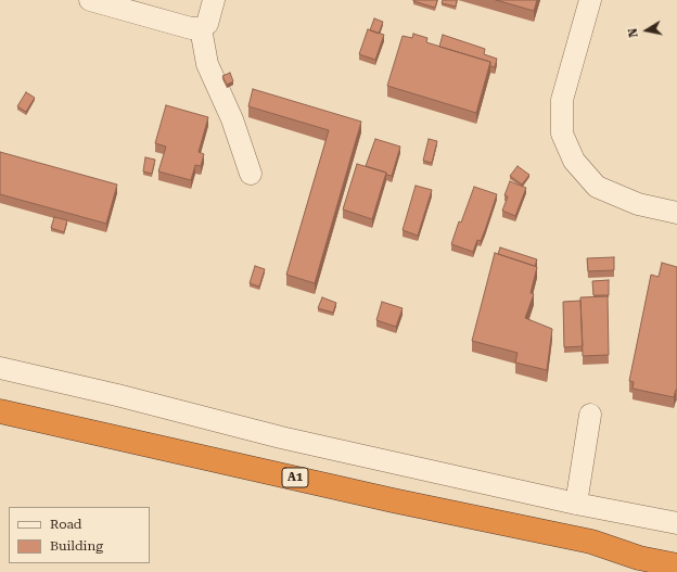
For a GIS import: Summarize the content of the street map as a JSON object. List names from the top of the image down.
{
  "streets": {
    "highway": ["A1"]
  },
  "legend": ["Road", "Building"],
  "north": "left"
}
